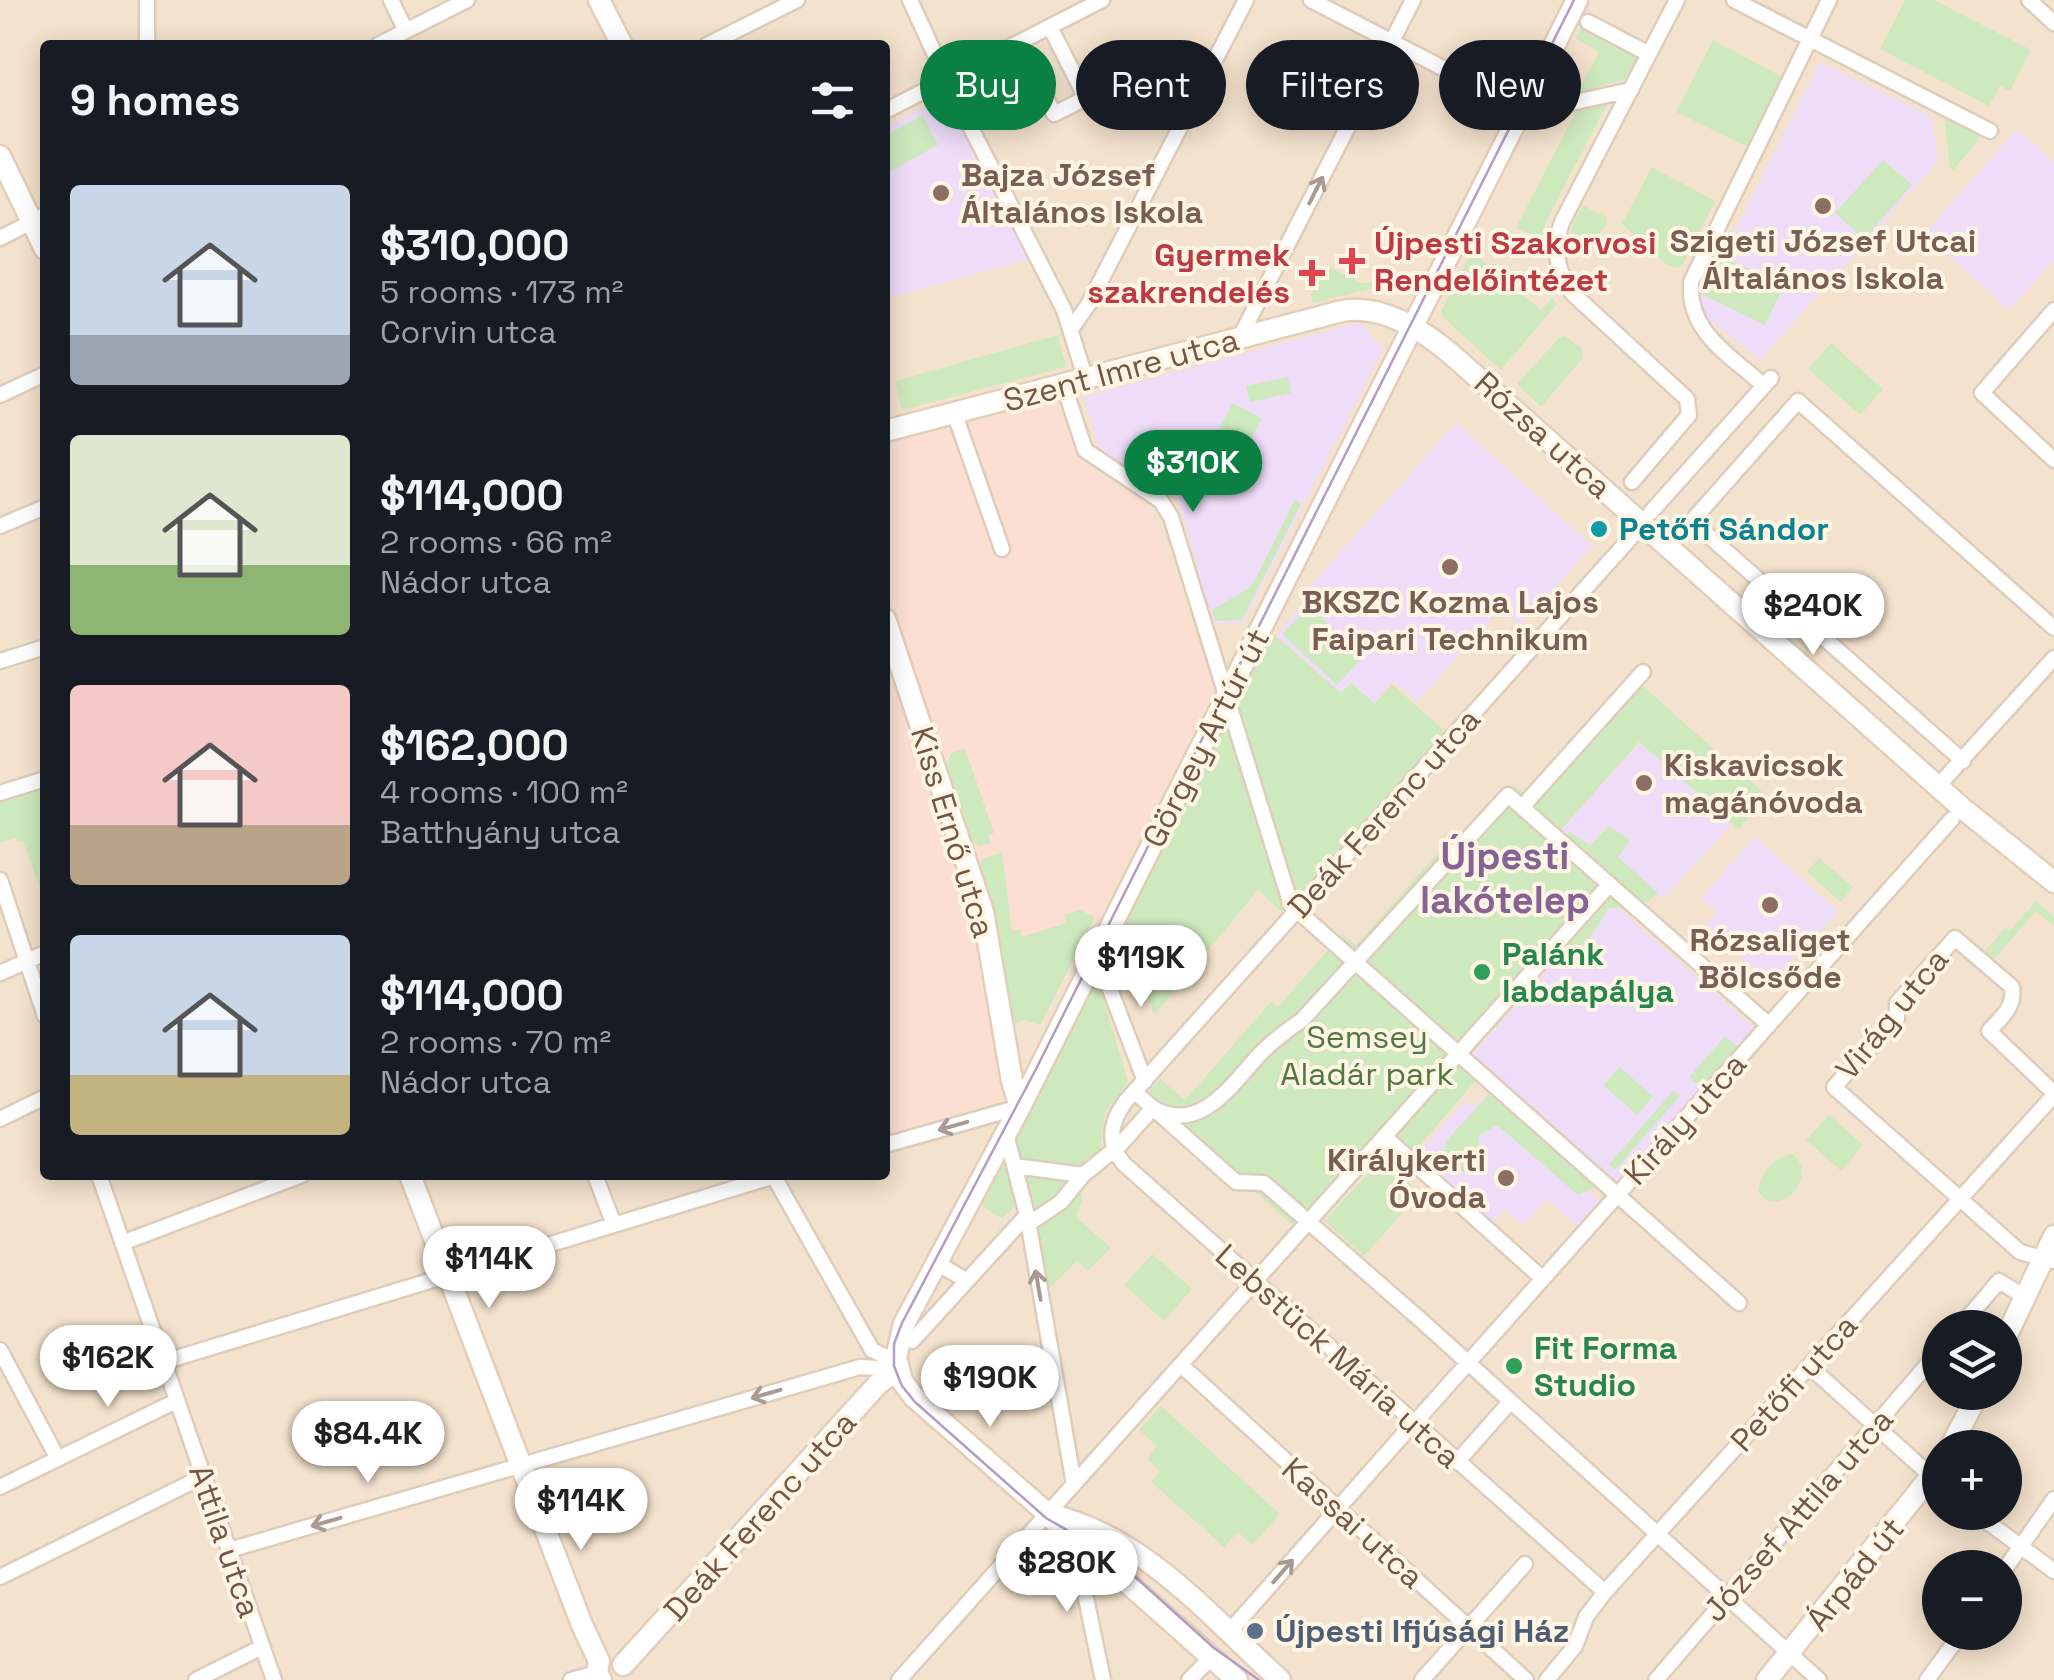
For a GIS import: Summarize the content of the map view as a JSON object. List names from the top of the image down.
{
  "streets": {
    "street": [
      "Szent Imre utca",
      "Rózsa utca",
      "Görgey Artúr út",
      "Deák Ferenc utca",
      "Kiss Ernő utca",
      "Virág utca",
      "Király utca",
      "Lebstück Mária utca",
      "Petőfi utca",
      "József Attila utca",
      "Kassai utca",
      "Attila utca",
      "Árpád út"
    ]
  },
  "crossings": [
    ["Szent Imre utca", "Rózsa utca"],
    ["Szent Imre utca", "Görgey Artúr út"],
    ["Rózsa utca", "Görgey Artúr út"],
    ["Rózsa utca", "Deák Ferenc utca"],
    ["Görgey Artúr út", "Deák Ferenc utca"],
    ["Görgey Artúr út", "Kiss Ernő utca"],
    ["Virág utca", "Petőfi utca"],
    ["Király utca", "Kassai utca"],
    ["Lebstück Mária utca", "Petőfi utca"]
  ],
  "districts": ["Újpesti lakótelep"],
  "parks": ["Semsey Aladár park"],
  "places": {
    "other": [
      "Bajza József Általános Iskola",
      "Szigeti József Utcai Általános Iskola",
      "Petőfi Sándor",
      "BKSZC Kozma Lajos Faipari Technikum",
      "Kiskavicsok magánóvoda",
      "Rózsaliget Bölcsőde",
      "Palánk labdapálya",
      "Királykerti Óvoda",
      "Fit Forma Studio",
      "Újpesti Ifjúsági Ház"
    ],
    "health": ["Újpesti Szakorvosi Rendelőintézet", "Gyermek szakrendelés"]
  },
  "page": {
    "chip": [
      "Buy",
      "Rent",
      "Filters",
      "New"
    ],
    "heading": "9 homes",
    "list": [
      {
        "name": "$310,000",
        "note": "5 rooms · 173 m² · Corvin utca"
      },
      {
        "name": "$114,000",
        "note": "2 rooms · 66 m² · Nádor utca"
      },
      {
        "name": "$162,000",
        "note": "4 rooms · 100 m² · Batthyány utca"
      },
      {
        "name": "$114,000",
        "note": "2 rooms · 70 m² · Nádor utca"
      }
    ],
    "price": [
      "$310K",
      "$240K",
      "$119K",
      "$114K",
      "$162K",
      "$190K",
      "$84.4K",
      "$114K",
      "$280K"
    ],
    "map_buttons": ["+", "−"]
  }
}
